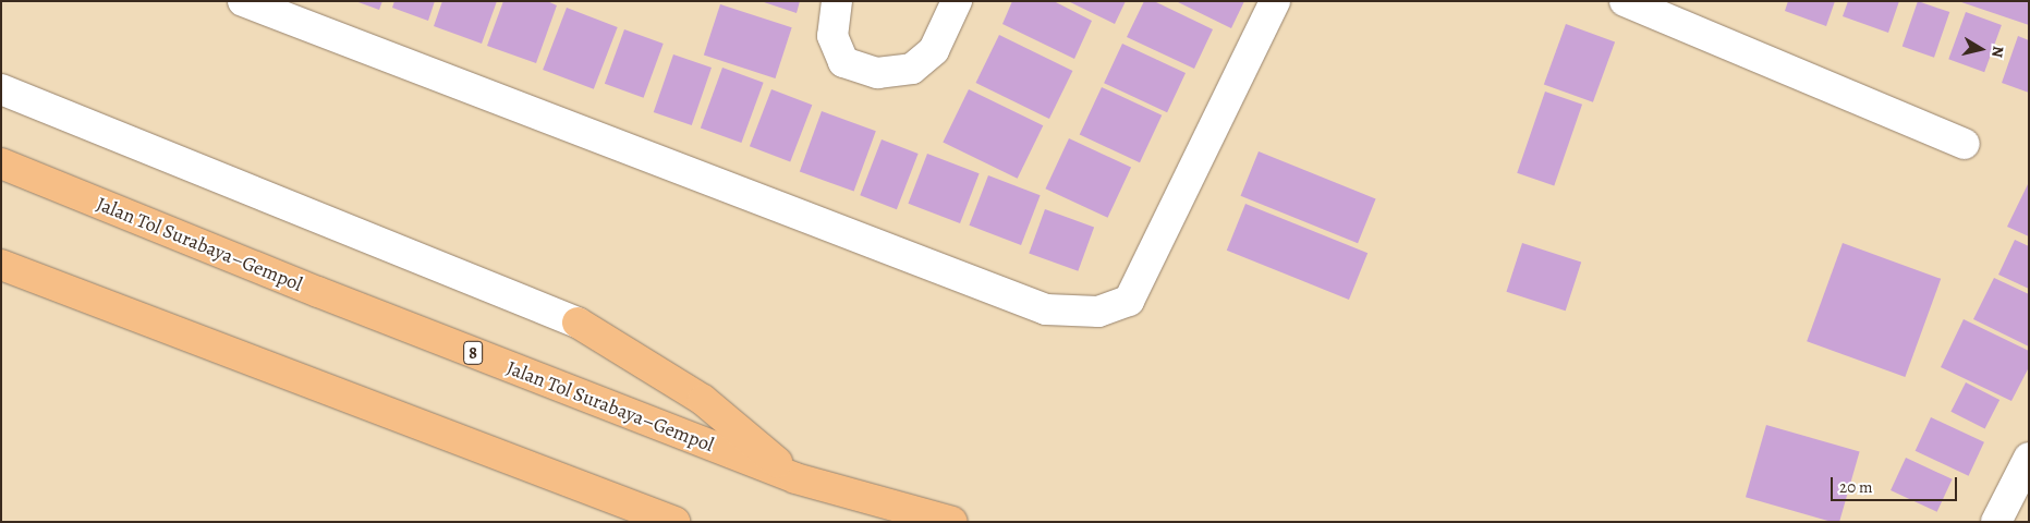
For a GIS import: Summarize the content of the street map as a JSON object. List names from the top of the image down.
{
  "streets": {
    "highway": ["Jalan Tol Surabaya–Gempol", "8"]
  },
  "scale_bar": "20 m",
  "north": "right"
}
